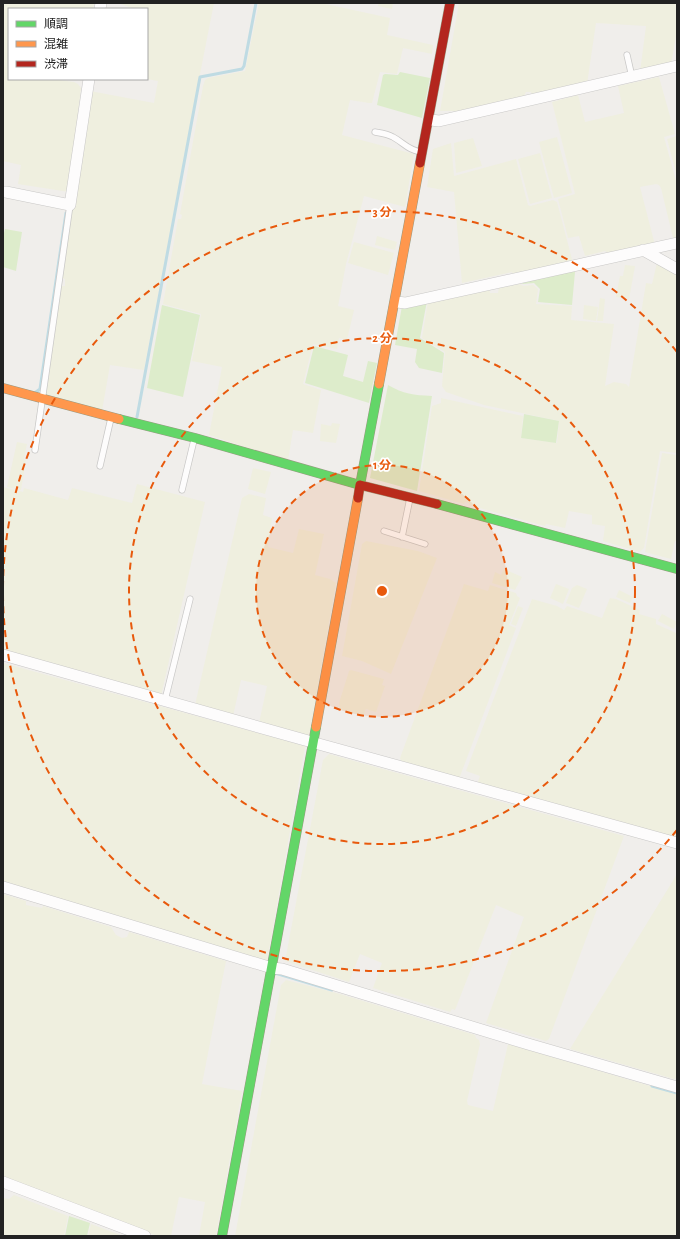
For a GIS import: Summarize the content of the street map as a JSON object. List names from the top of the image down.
{
  "legend": ["順調", "混雑", "渋滞"],
  "rings": ["3 分", "2 分", "1 分"]
}
